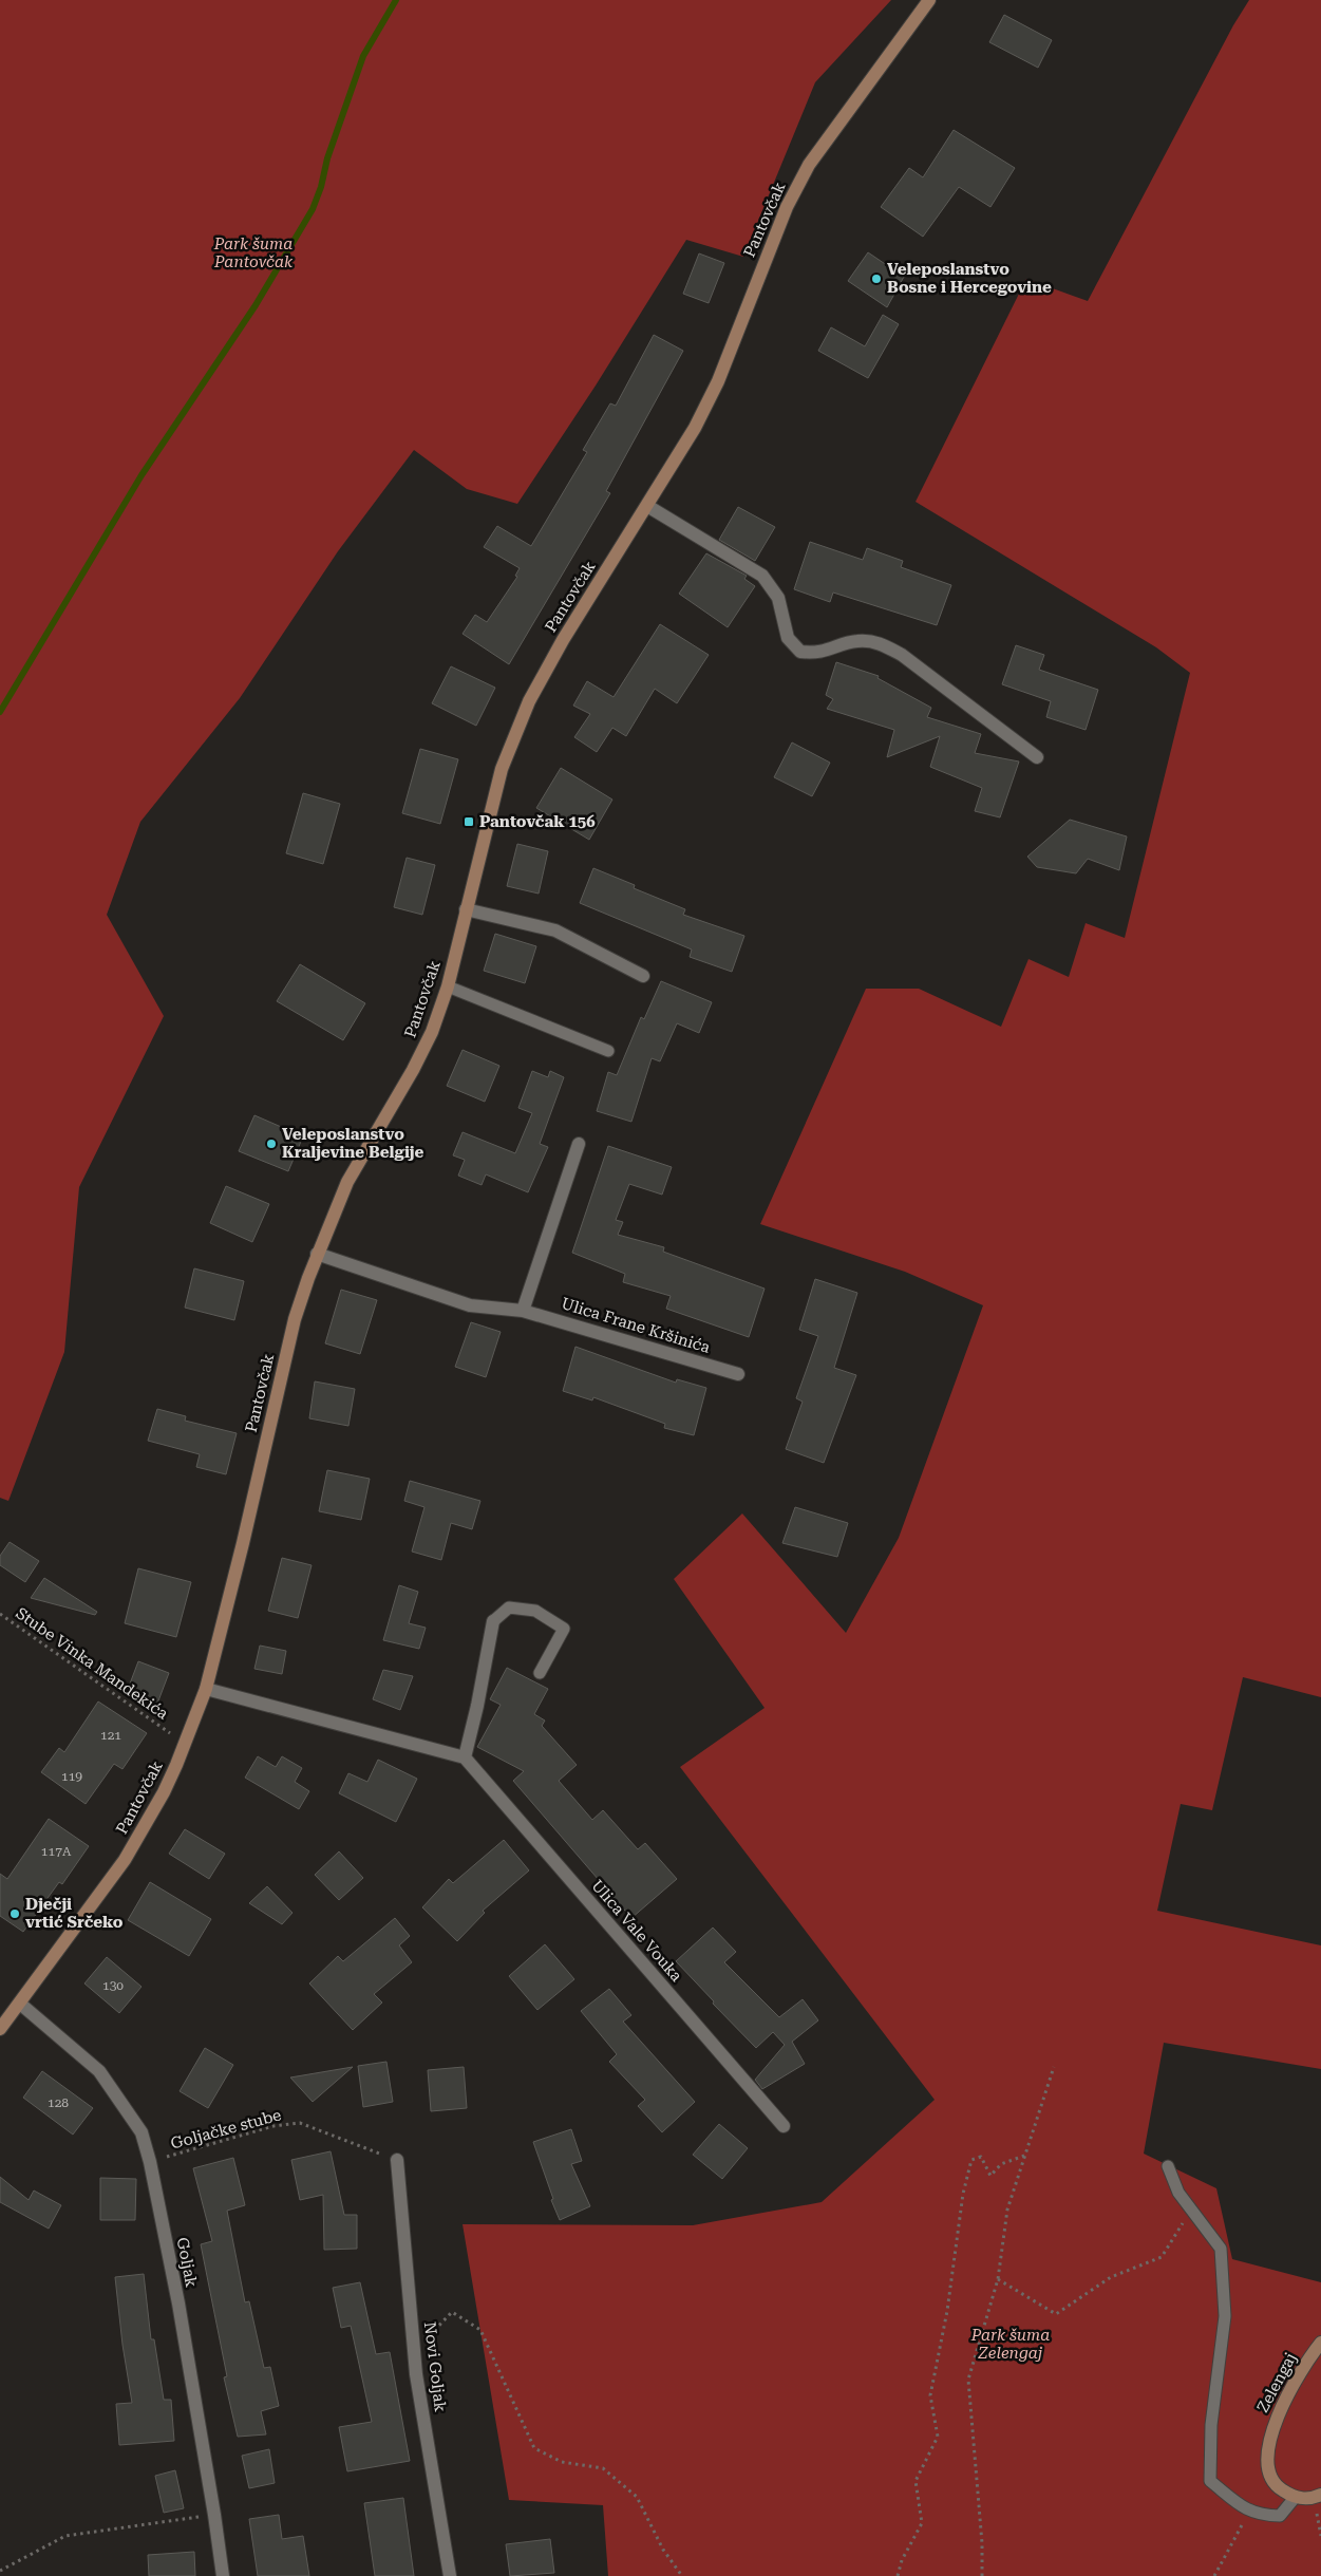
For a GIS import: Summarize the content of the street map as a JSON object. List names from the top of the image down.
{
  "streets": {
    "main road": ["Pantovčak", "Zelengaj"],
    "street": [
      "Ulica Frane Kršinića",
      "Ulica Vale Vouka",
      "Goljak",
      "Novi Goljak"
    ],
    "path": ["Stube Vinka Mandekića", "Goljačke stube"]
  },
  "crossings": [
    ["Pantovčak", "Ulica Frane Kršinića"],
    ["Pantovčak", "Goljak"],
    ["Goljačke stube", "Goljak"],
    ["Goljačke stube", "Novi Goljak"]
  ],
  "parks": ["Park šuma Pantovčak", "Park šuma Zelengaj"],
  "places": {
    "other": ["Veleposlanstvo Bosne i Hercegovine", "Veleposlanstvo Kraljevine Belgije", "Dječji vrtić Srčeko"],
    "transit": ["Pantovčak 156"]
  },
  "house_numbers": [
    "121",
    "119",
    "117A",
    "130",
    "128"
  ]
}
